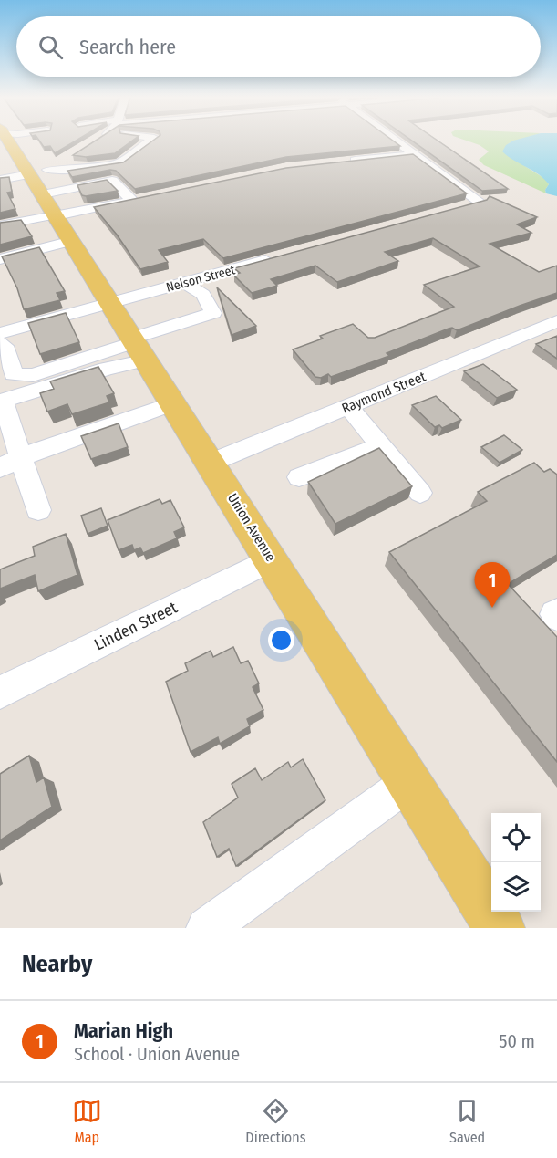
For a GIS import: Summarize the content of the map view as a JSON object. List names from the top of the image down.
{
  "streets": {
    "main road": ["Union Avenue"],
    "street": ["Nelson Street", "Raymond Street", "Linden Street"]
  },
  "crossings": [
    ["Nelson Street", "Union Avenue"],
    ["Raymond Street", "Union Avenue"],
    ["Union Avenue", "Linden Street"]
  ],
  "page": {
    "search": "Search here",
    "pins": "1",
    "heading": "Nearby",
    "list": [
      {
        "mark": "1",
        "name": "Marian High",
        "note": "School · Union Avenue",
        "value": "50 m"
      }
    ],
    "nav": ["Map", "Directions", "Saved"]
  }
}
